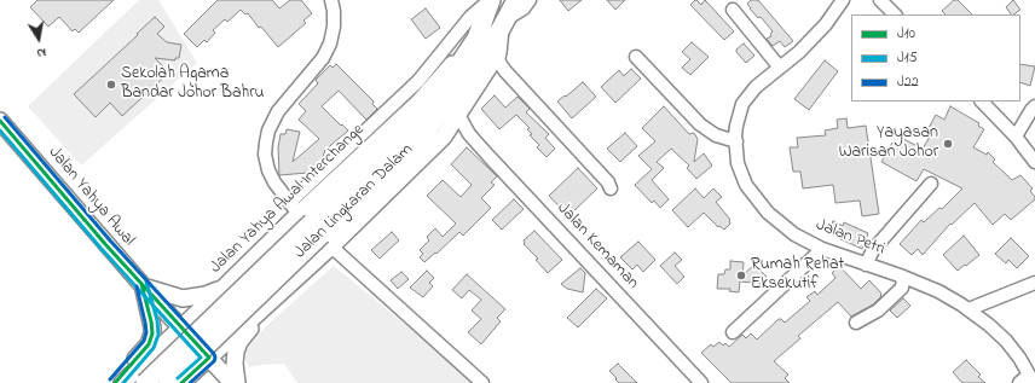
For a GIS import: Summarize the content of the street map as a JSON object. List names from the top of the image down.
{
  "streets": {
    "highway": ["Jalan Lingkaran Dalam"],
    "main road": ["Jalan Yahya Awal", "Jalan Yahya Awal Interchange"],
    "street": ["Jalan Petri", "Jalan Kemaman"]
  },
  "crossings": [
    ["Jalan Yahya Awal", "Jalan Yahya Awal Interchange"],
    ["Jalan Yahya Awal Interchange", "Jalan Lingkaran Dalam"],
    ["Jalan Yahya Awal Interchange", "Jalan Kemaman"]
  ],
  "places": ["Sekolah Agama Bandar Johor Bahru", "Yayasan Warisan Johor", "Rumah Rehat Eksekutif"],
  "lines": ["transit line J22", "transit line J10", "transit line J15"],
  "legend": ["J10", "J15", "J22"],
  "north": "bottom"
}
